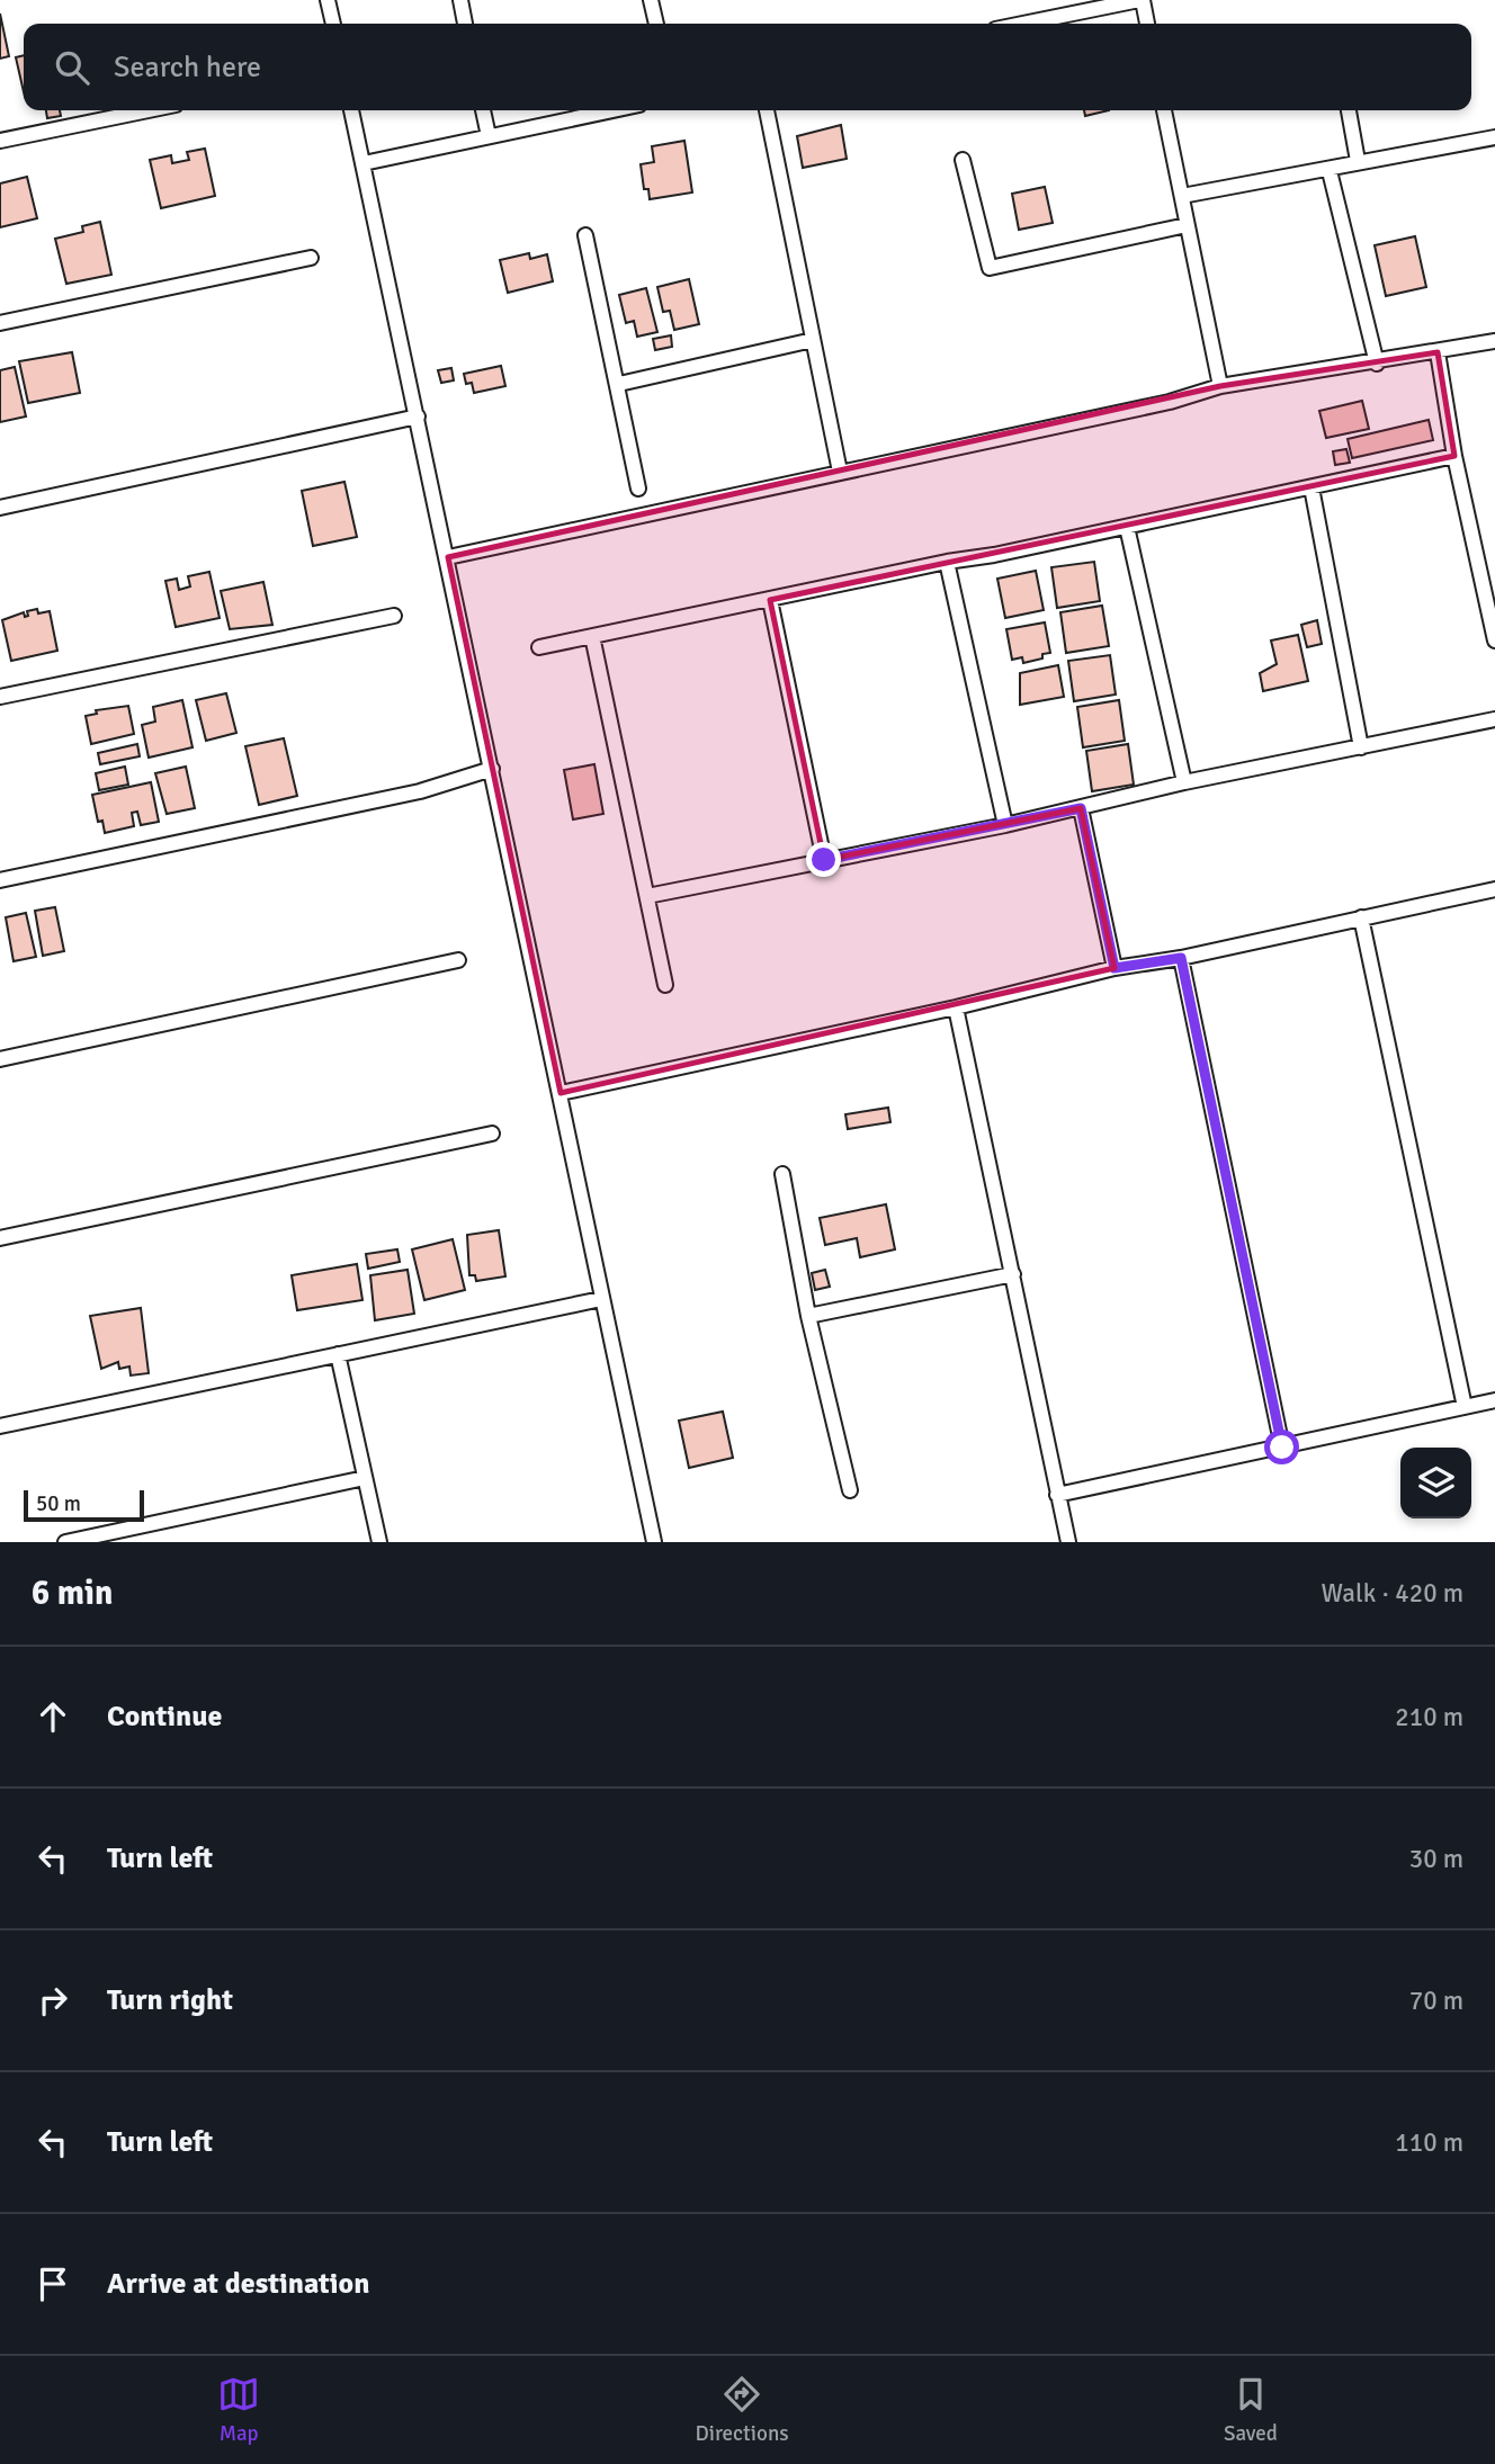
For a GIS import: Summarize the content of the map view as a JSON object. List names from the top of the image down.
{
  "scale_bar": "50 m",
  "page": {
    "search": "Search here",
    "scale": "50 m",
    "heading": ["6 min", "Walk · 420 m"],
    "list": [
      ["Continue", "210 m"],
      ["Turn left", "30 m"],
      ["Turn right", "70 m"],
      ["Turn left", "110 m"],
      "Arrive at destination"
    ],
    "nav": ["Map", "Directions", "Saved"]
  }
}
